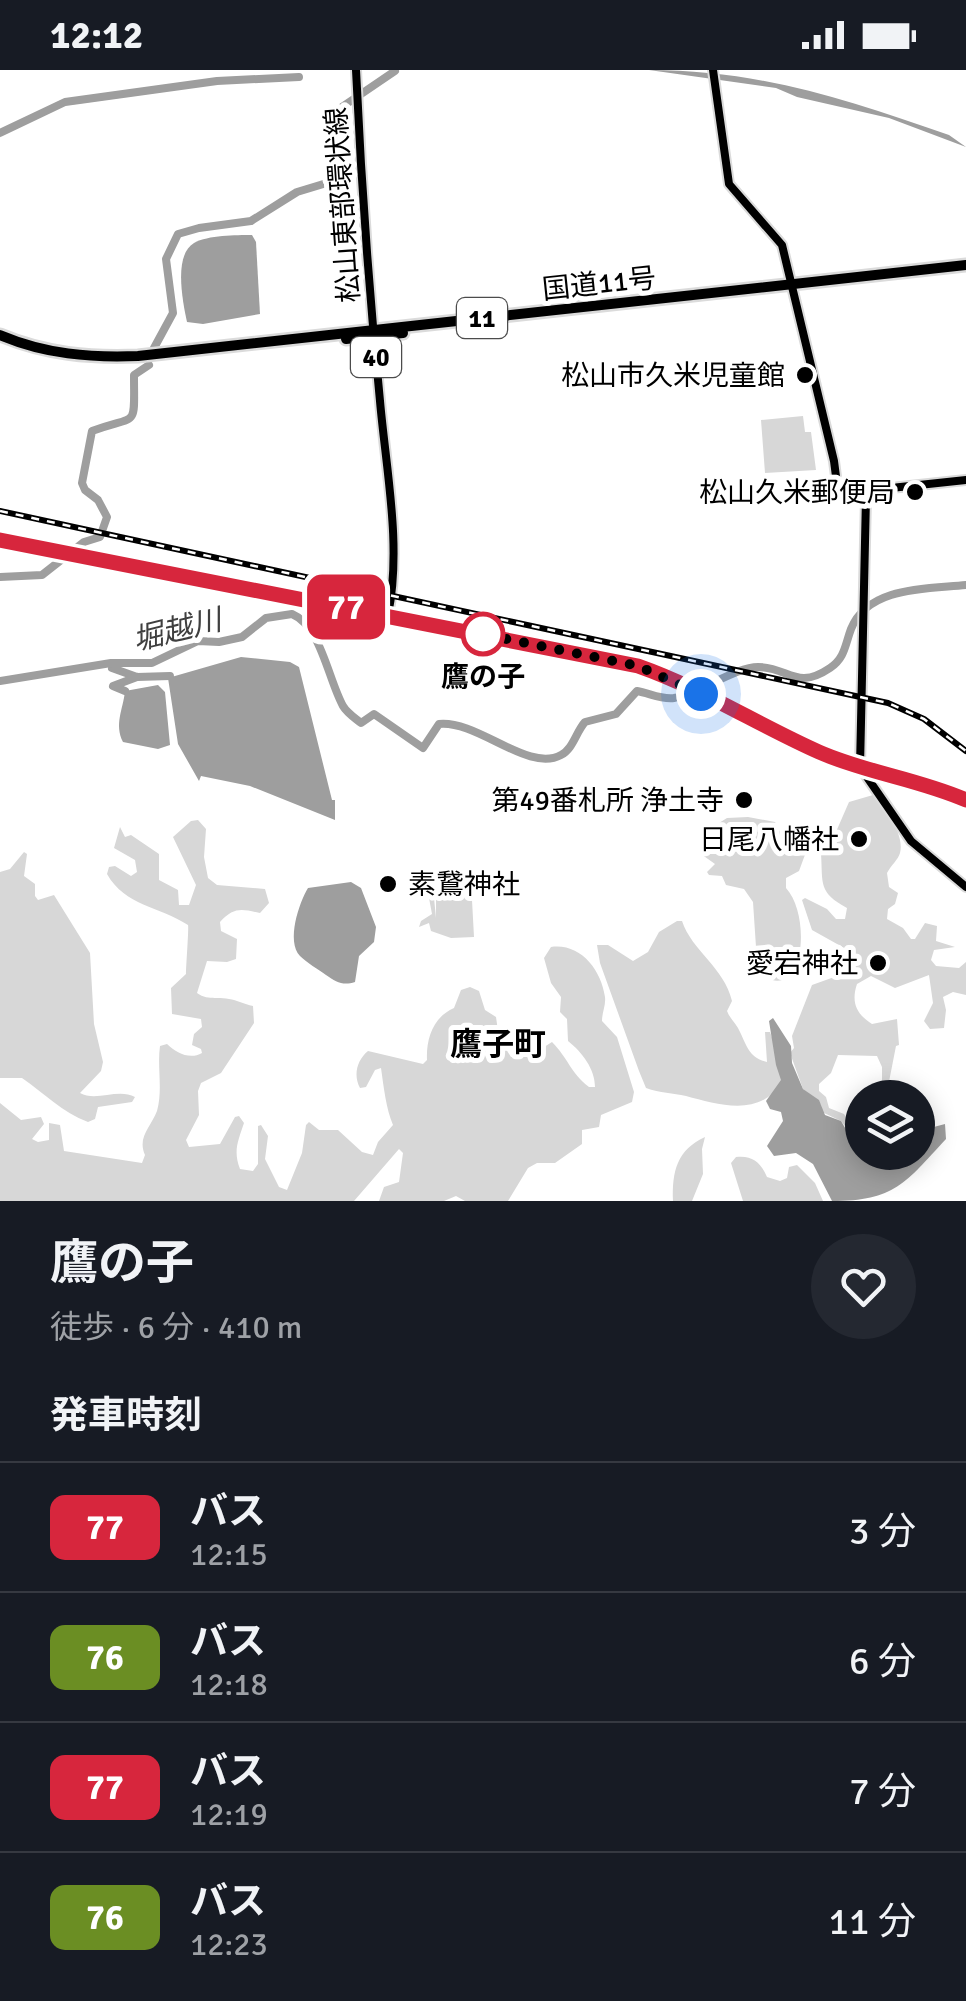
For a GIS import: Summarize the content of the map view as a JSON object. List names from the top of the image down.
{
  "streets": {
    "highway": ["国道11号", "11"],
    "main road": ["松山東部環状線", "40"]
  },
  "crossings": [
    ["松山東部環状線", "国道11号"]
  ],
  "districts": ["鷹子町"],
  "water": ["堀越川"],
  "places": [
    "松山市久米児童館",
    "松山久米郵便局",
    "鷹の子",
    "第49番札所 浄土寺",
    "日尾八幡社",
    "素鵞神社",
    "愛宕神社"
  ],
  "lines": ["bus line 77"],
  "page": {
    "status": "12:12",
    "on_map": "77",
    "heading": [
      ["鷹の子", "徒歩 · 6 分 · 410 m"],
      "発車時刻"
    ],
    "list": [
      {
        "mark": "77",
        "name": "バス",
        "note": "12:15",
        "value": "3 分"
      },
      {
        "mark": "76",
        "name": "バス",
        "note": "12:18",
        "value": "6 分"
      },
      {
        "mark": "77",
        "name": "バス",
        "note": "12:19",
        "value": "7 分"
      },
      {
        "mark": "76",
        "name": "バス",
        "note": "12:23",
        "value": "11 分"
      }
    ]
  }
}
